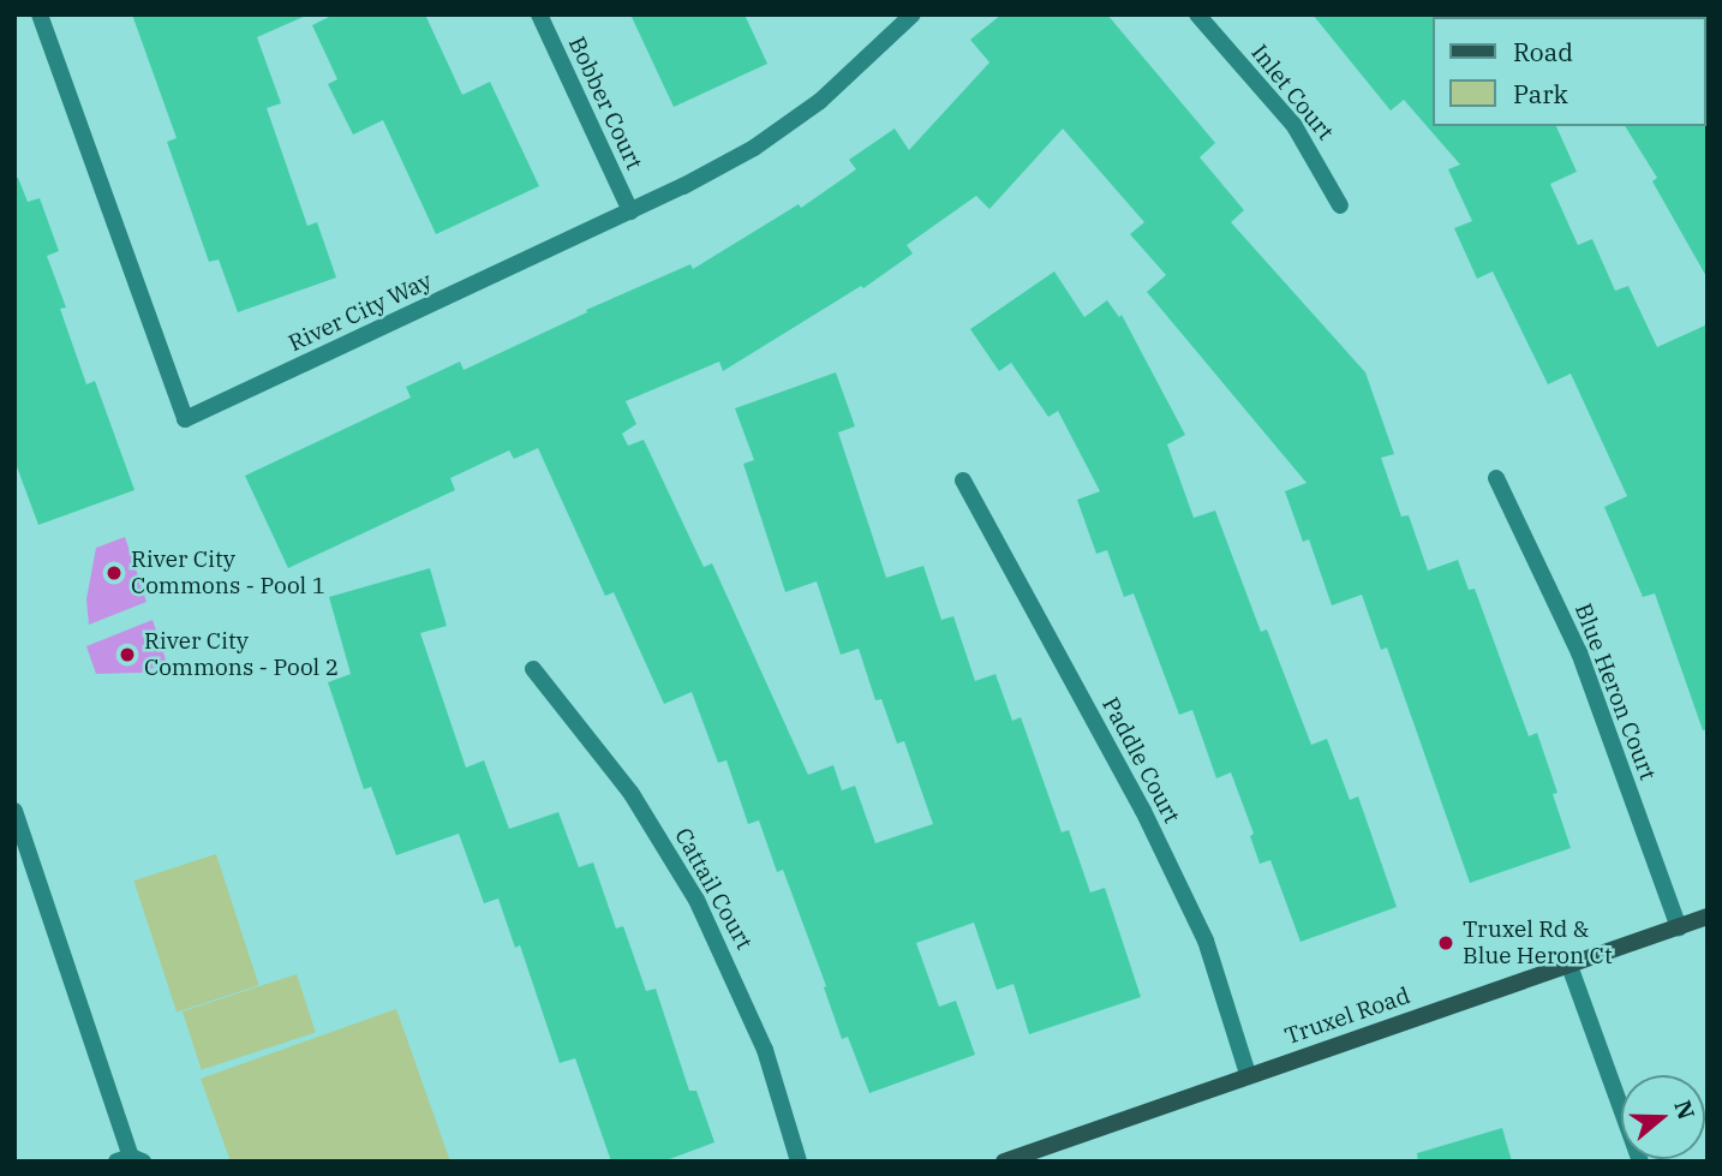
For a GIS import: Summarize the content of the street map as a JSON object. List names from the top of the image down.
{
  "streets": {
    "main road": ["Truxel Road"],
    "street": [
      "Inlet Court",
      "Bobber Court",
      "River City Way",
      "Blue Heron Court",
      "Paddle Court",
      "Cattail Court"
    ]
  },
  "crossings": [
    ["Bobber Court", "River City Way"],
    ["Blue Heron Court", "Truxel Road"],
    ["Paddle Court", "Truxel Road"]
  ],
  "places": ["River City Commons - Pool 1", "River City Commons - Pool 2", "Truxel Rd & Blue Heron Ct"],
  "legend": ["Road", "Park"],
  "north": "right"
}
